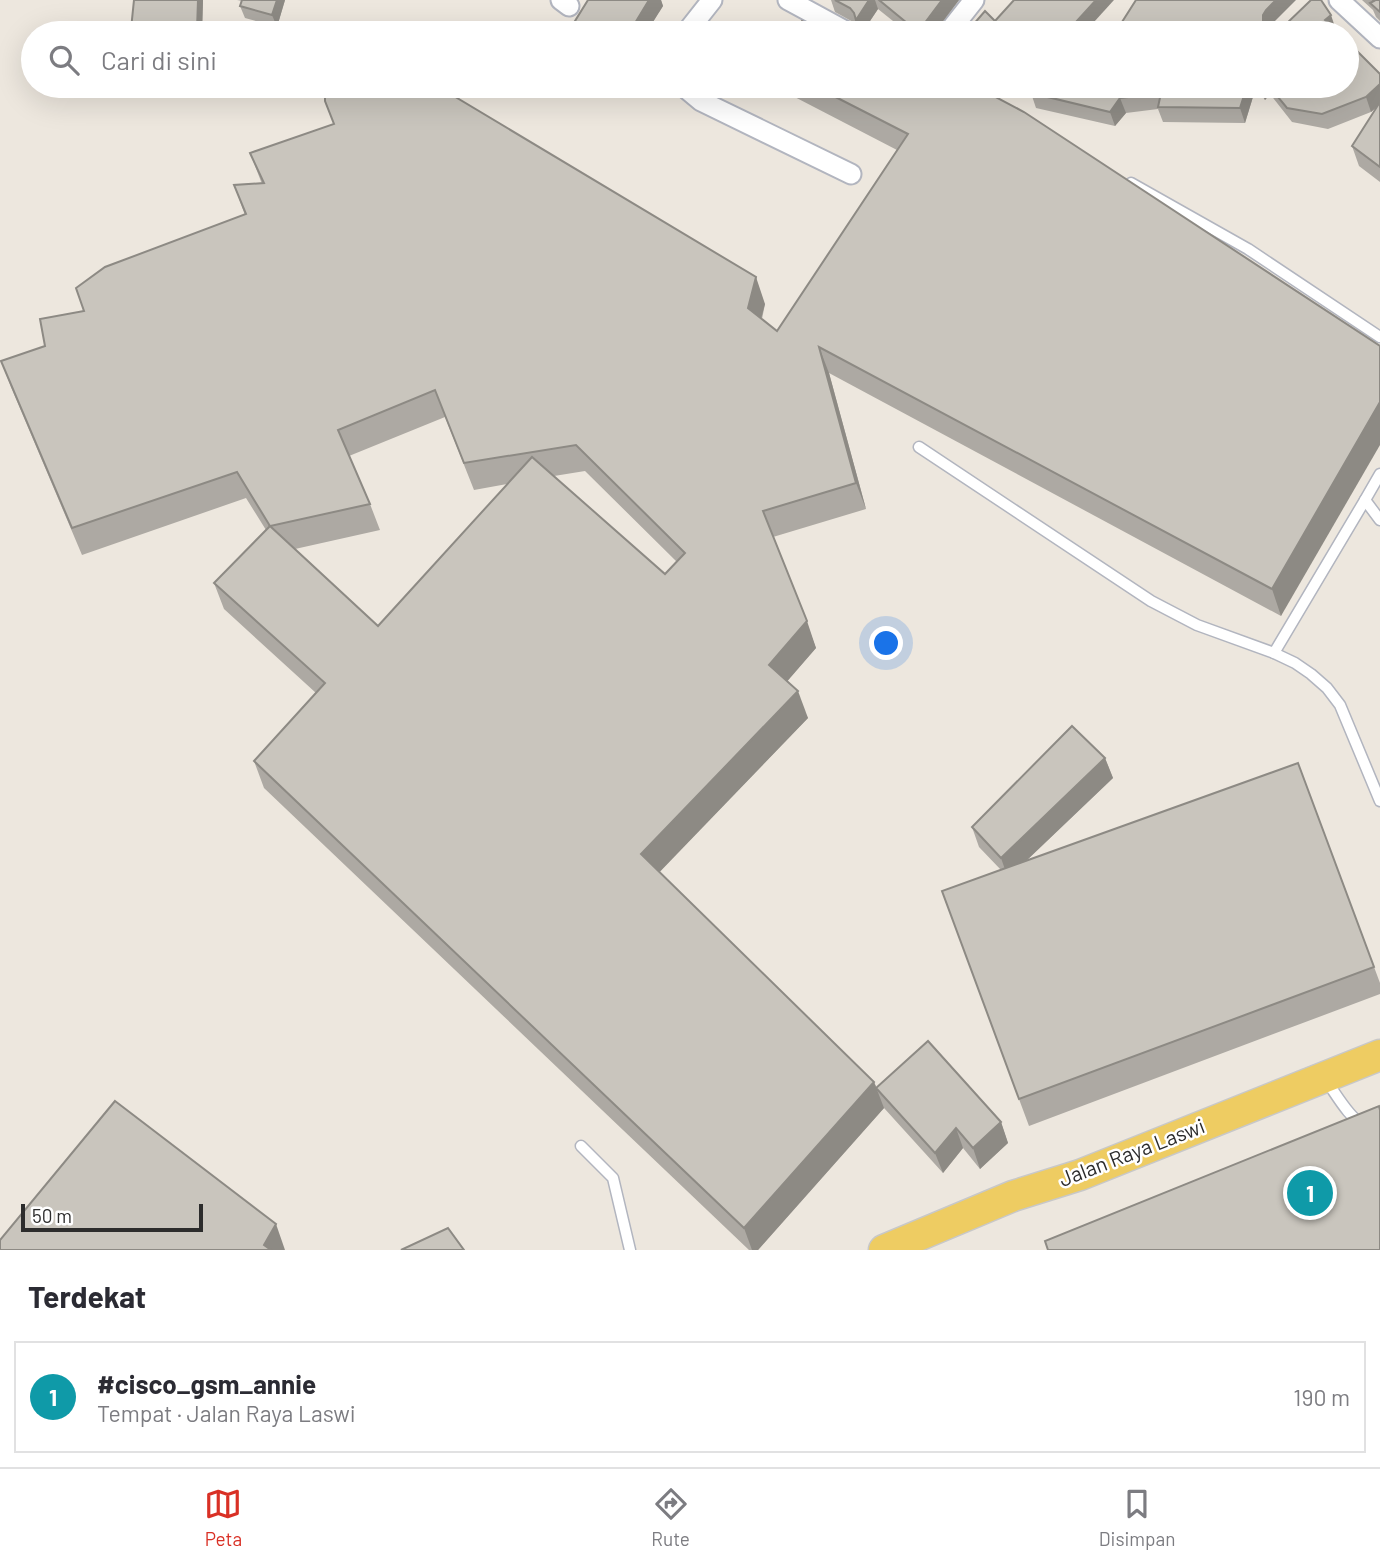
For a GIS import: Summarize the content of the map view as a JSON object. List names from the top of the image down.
{
  "streets": {
    "main road": ["Jalan Raya Laswi"]
  },
  "scale_bar": "50 m",
  "page": {
    "search": "Cari di sini",
    "pins": "1",
    "scale": "50 m",
    "heading": "Terdekat",
    "list": [
      {
        "mark": "1",
        "name": "#cisco_gsm_annie",
        "note": "Tempat · Jalan Raya Laswi",
        "value": "190 m"
      }
    ],
    "nav": ["Peta", "Rute", "Disimpan"]
  }
}
